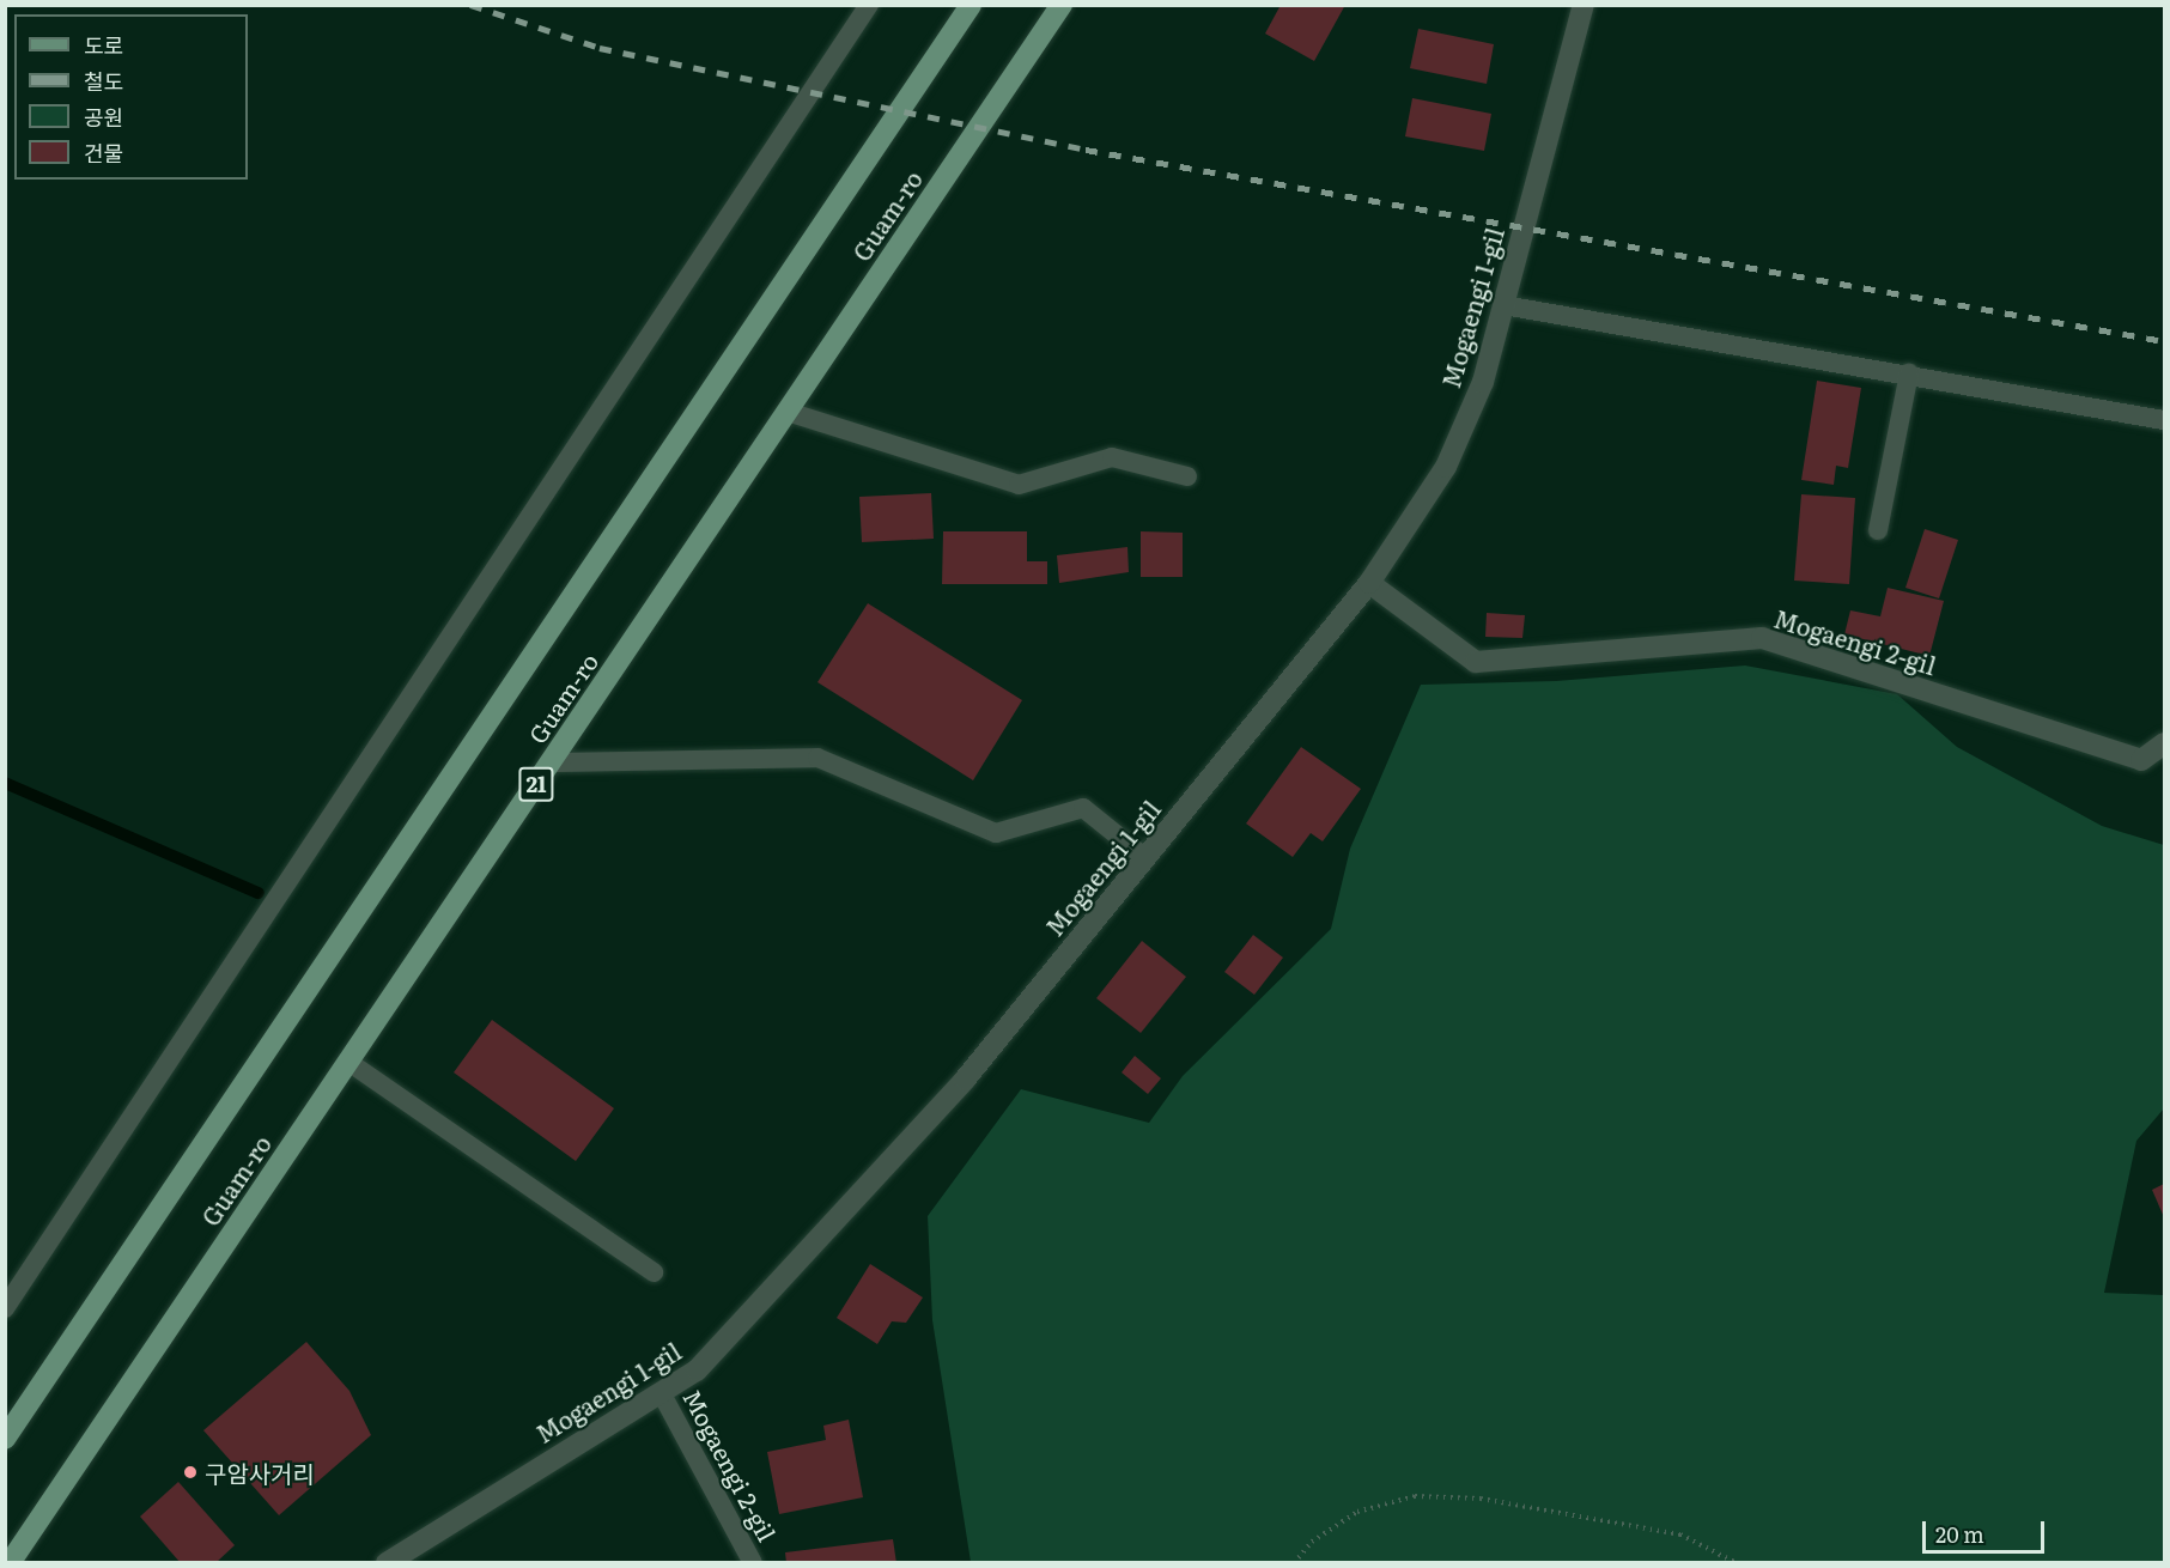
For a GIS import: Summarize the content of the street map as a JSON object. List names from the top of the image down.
{
  "streets": {
    "main road": ["Guam-ro", "21"],
    "street": ["Mogaengi 1-gil", "Mogaengi 2-gil"]
  },
  "crossings": [
    ["Mogaengi 1-gil", "Mogaengi 2-gil"]
  ],
  "places": ["구암사거리"],
  "legend": [
    "도로",
    "철도",
    "공원",
    "건물"
  ],
  "scale_bar": "20 m"
}
